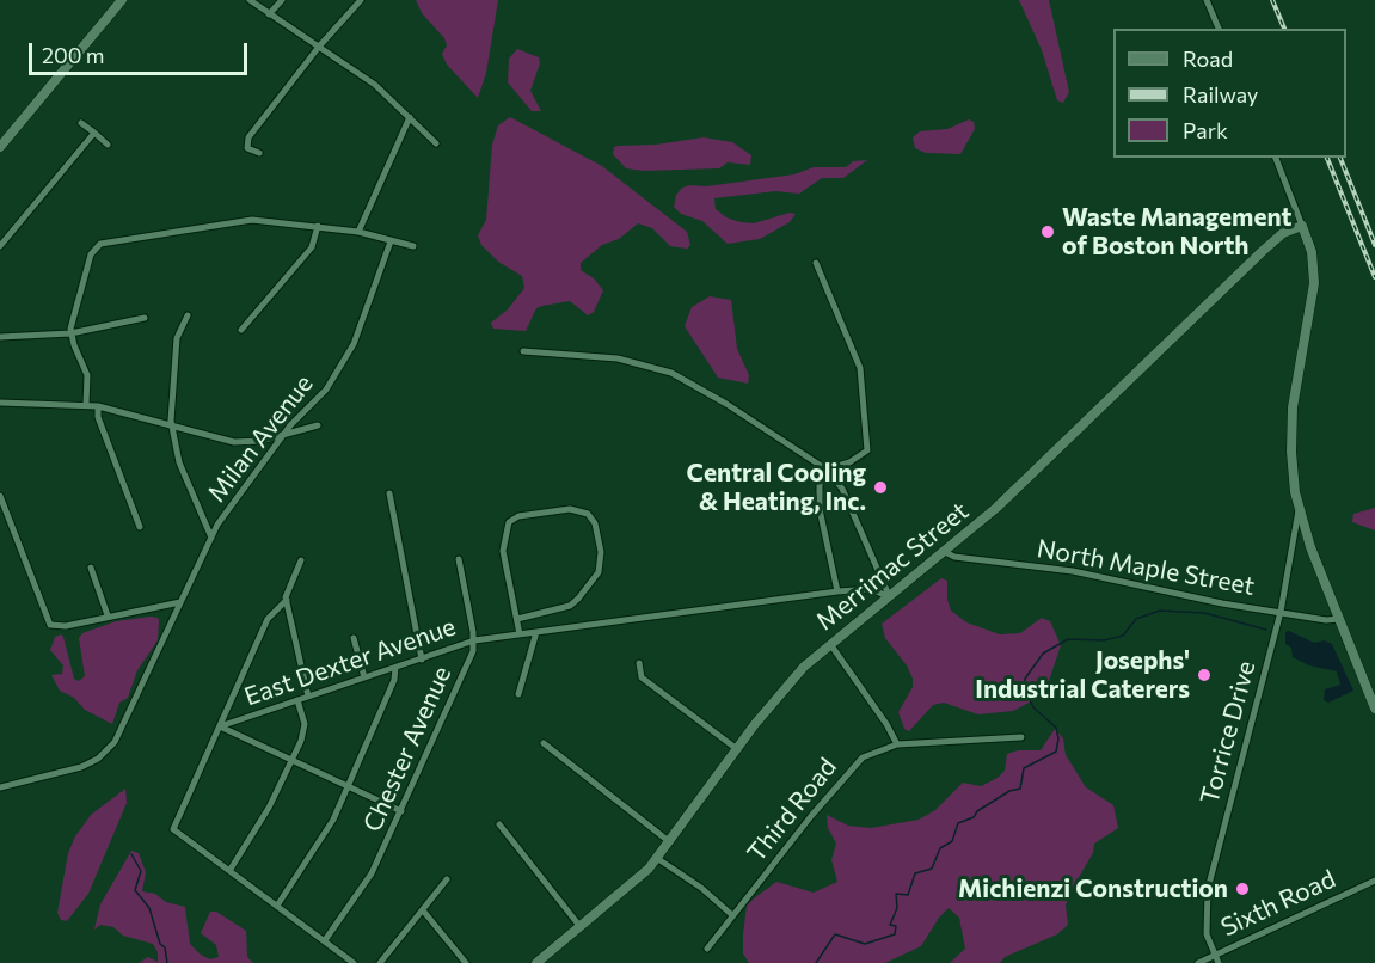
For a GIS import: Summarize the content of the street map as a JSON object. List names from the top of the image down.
{
  "streets": {
    "main road": ["Merrimac Street"],
    "street": [
      "Milan Avenue",
      "North Maple Street",
      "East Dexter Avenue",
      "Torrice Drive",
      "Chester Avenue",
      "Third Road",
      "Sixth Road"
    ]
  },
  "crossings": [
    ["Merrimac Street", "North Maple Street"],
    ["North Maple Street", "Torrice Drive"],
    ["East Dexter Avenue", "Chester Avenue"],
    ["Torrice Drive", "Sixth Road"]
  ],
  "places": [
    "Waste Management of Boston North",
    "Central Cooling & Heating, Inc.",
    "Josephs' Industrial Caterers",
    "Michienzi Construction"
  ],
  "legend": ["Road", "Railway", "Park"],
  "scale_bar": "200 m"
}
